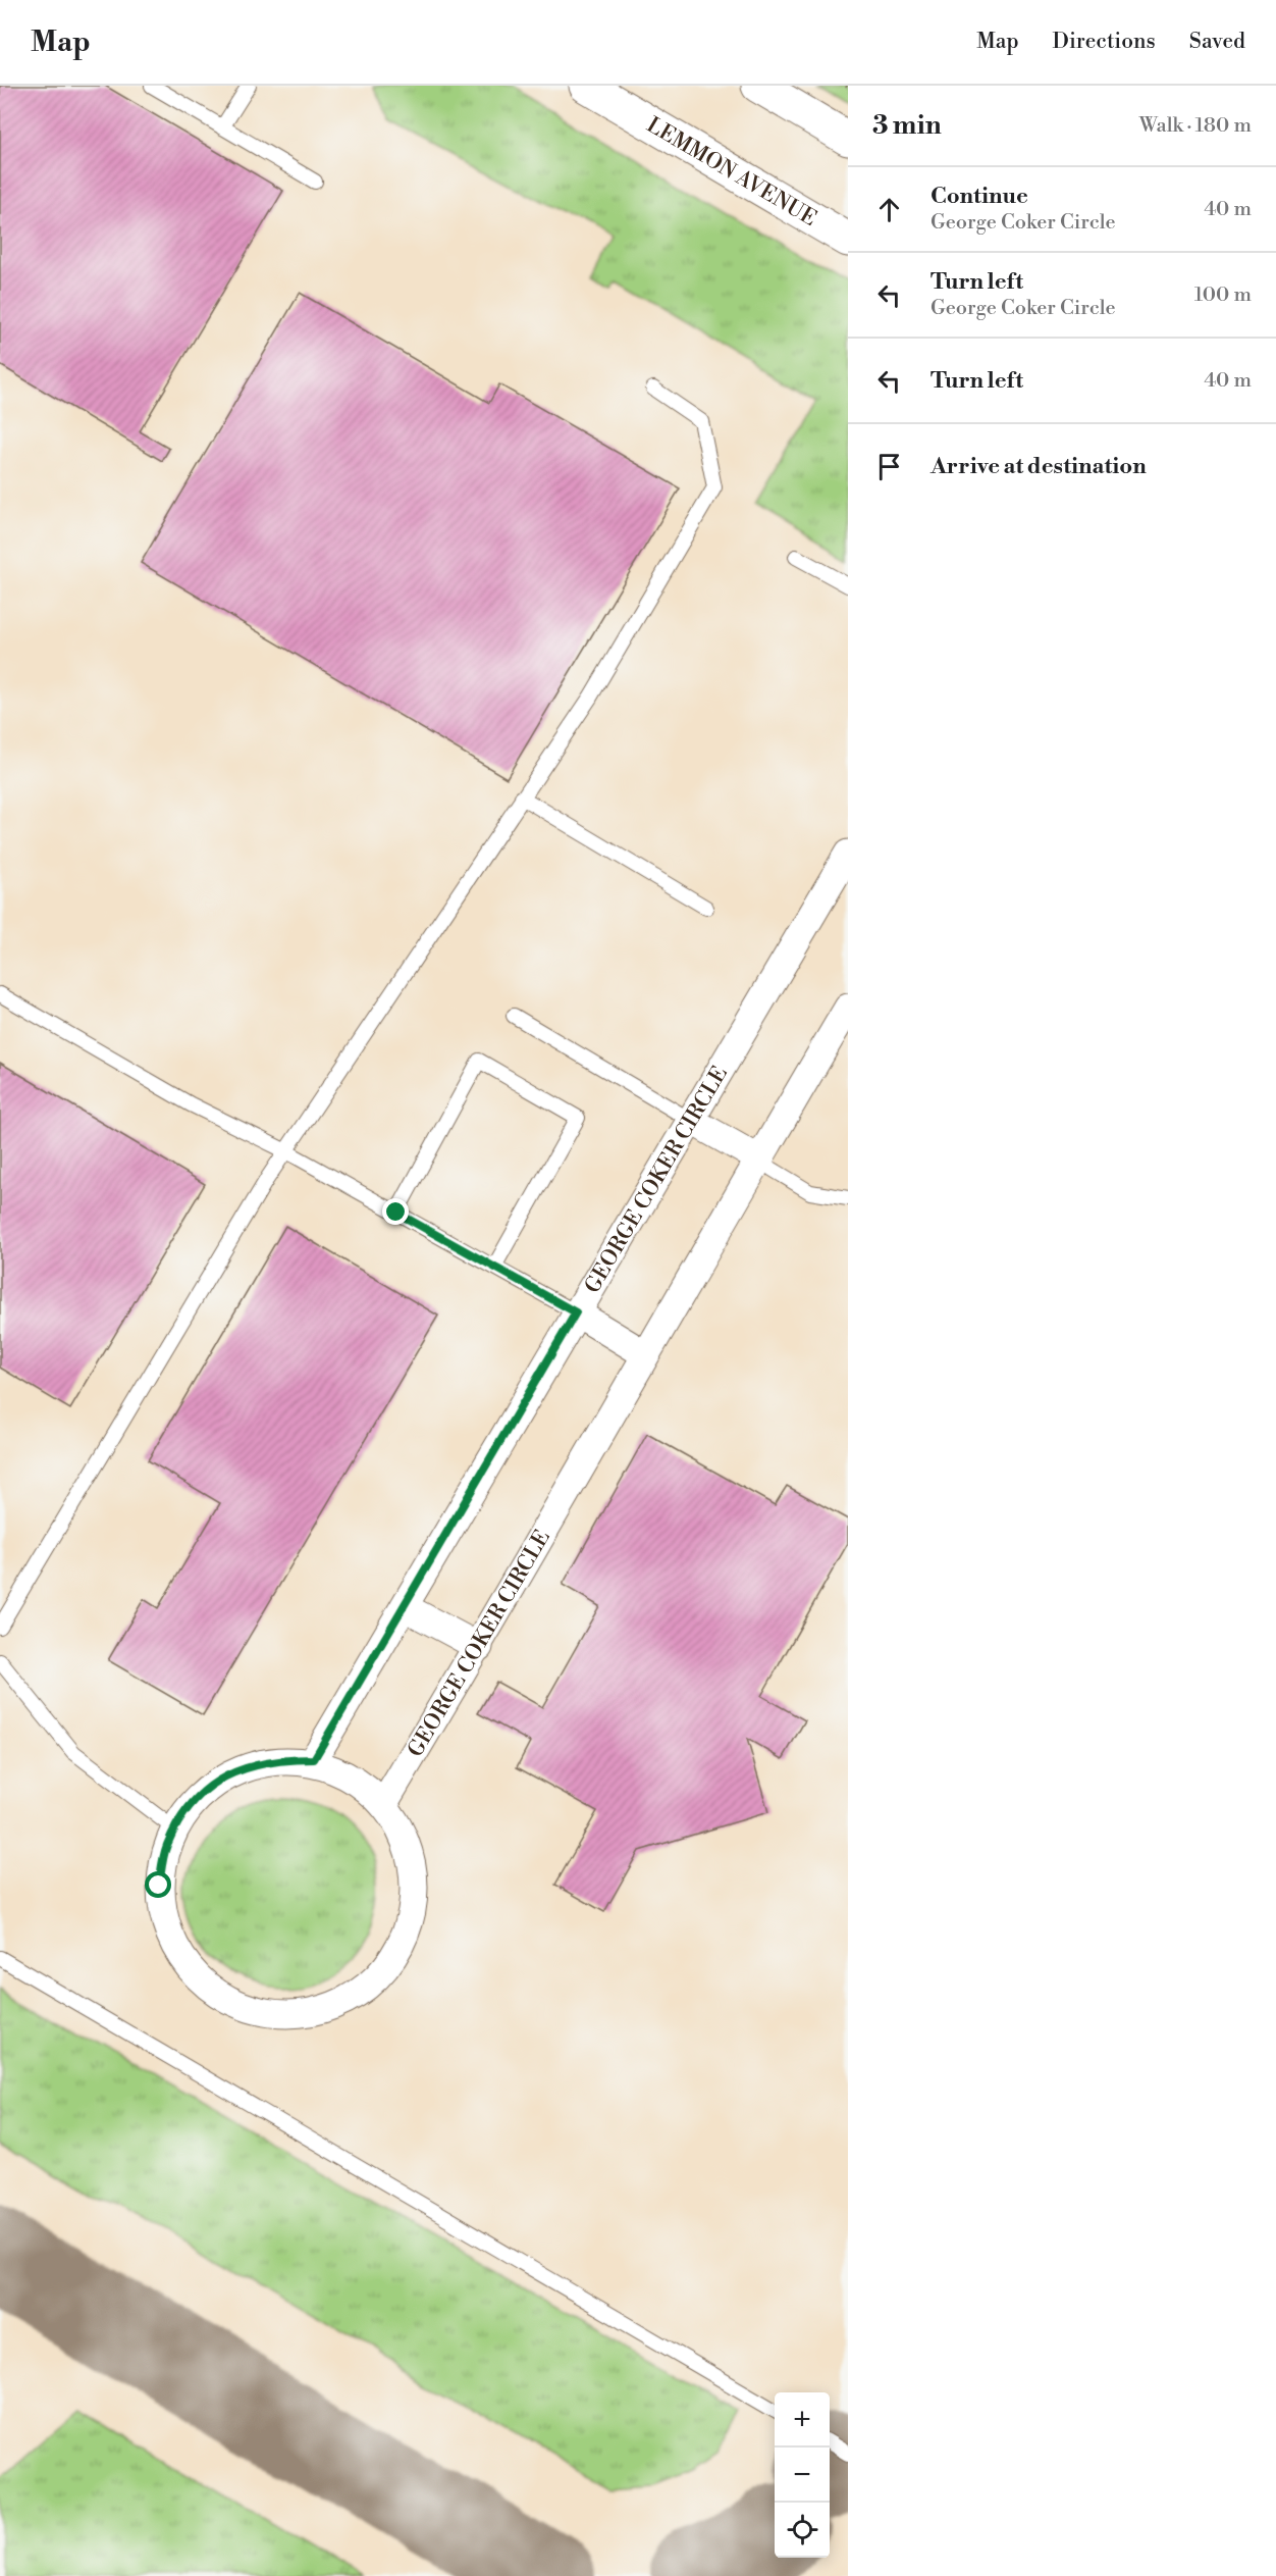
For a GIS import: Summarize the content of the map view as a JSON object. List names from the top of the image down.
{
  "streets": {
    "main road": ["LEMMON AVENUE"],
    "street": ["GEORGE COKER CIRCLE"]
  },
  "page": {
    "header": "Map",
    "nav": ["Map", "Directions", "Saved"],
    "heading": ["3 min", "Walk · 180 m"],
    "list": [
      ["Continue", "George Coker Circle", "40 m"],
      ["Turn left", "George Coker Circle", "100 m"],
      ["Turn left", "40 m"],
      "Arrive at destination"
    ],
    "map_buttons": ["+", "−"]
  }
}
